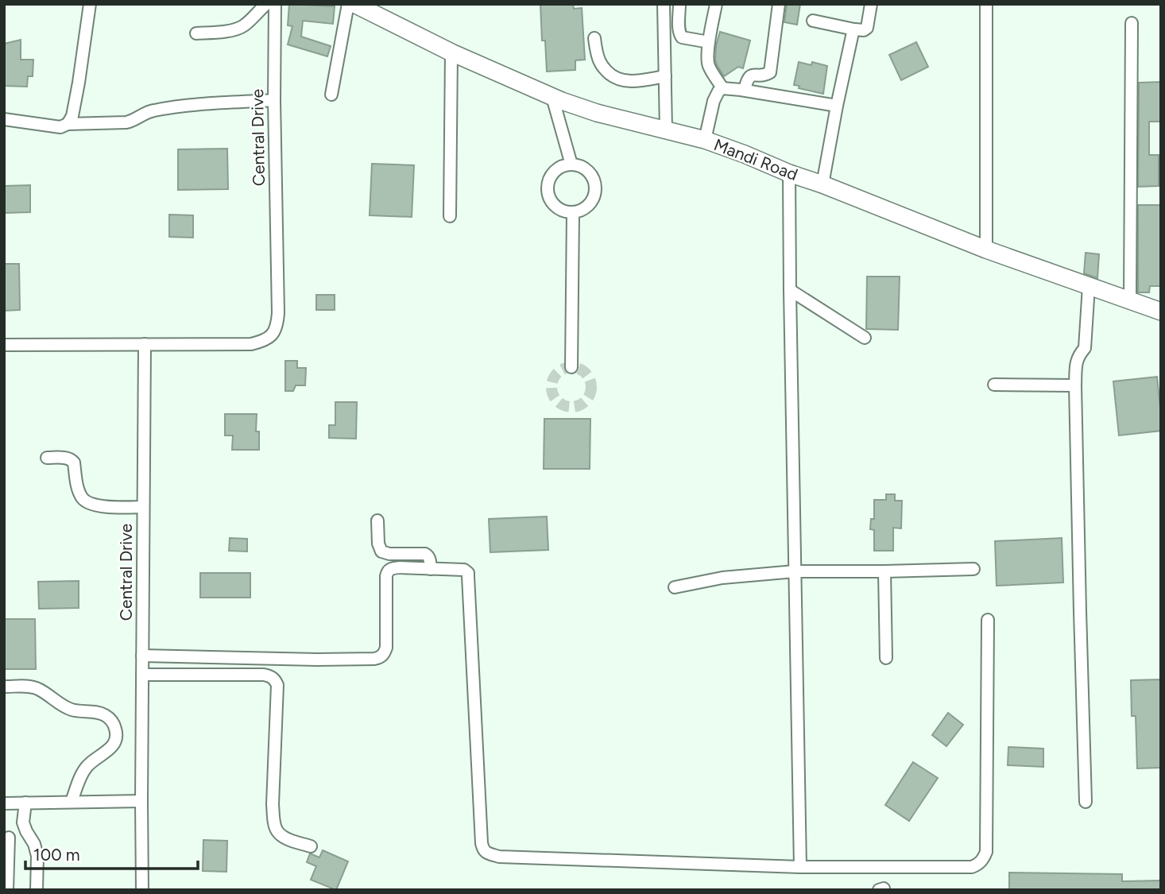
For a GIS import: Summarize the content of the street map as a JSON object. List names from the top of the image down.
{
  "streets": {
    "street": ["Central Drive", "Mandi Road"]
  },
  "scale_bar": "100 m"
}
